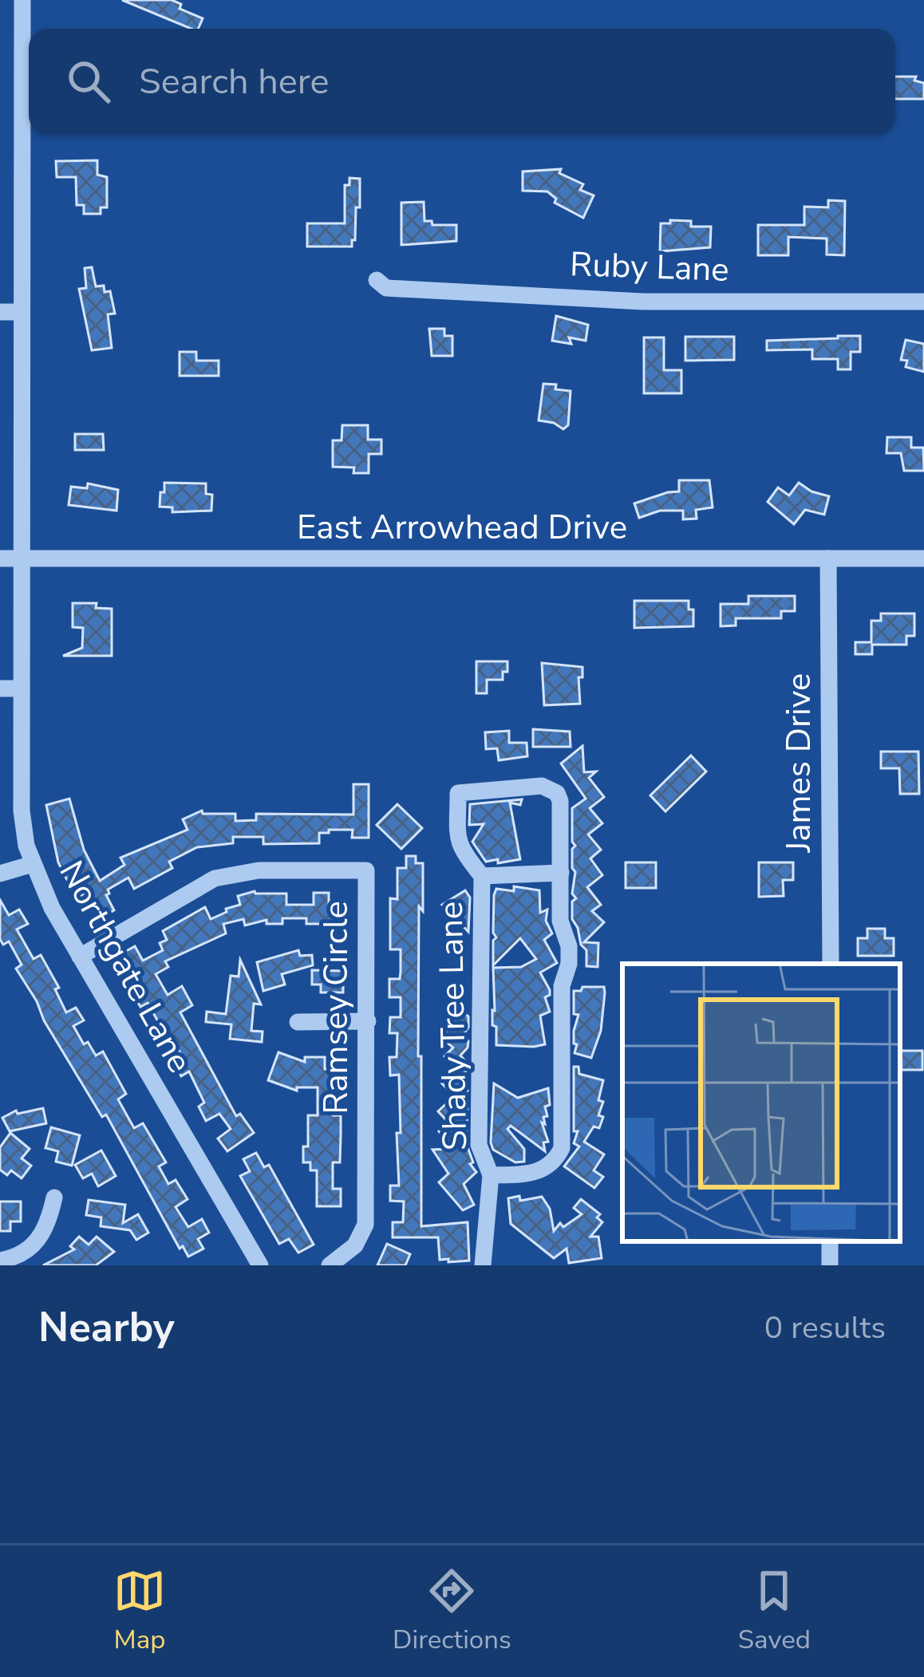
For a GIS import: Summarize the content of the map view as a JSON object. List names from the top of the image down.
{
  "streets": {
    "street": [
      "Ruby Lane",
      "East Arrowhead Drive",
      "James Drive",
      "Northgate Lane",
      "Ramsey Circle",
      "Shady Tree Lane"
    ]
  },
  "crossings": [
    ["East Arrowhead Drive", "James Drive"],
    ["East Arrowhead Drive", "Northgate Lane"],
    ["Northgate Lane", "Ramsey Circle"]
  ],
  "page": {
    "search": "Search here",
    "heading": ["Nearby", "0 results"],
    "nav": ["Map", "Directions", "Saved"]
  }
}
